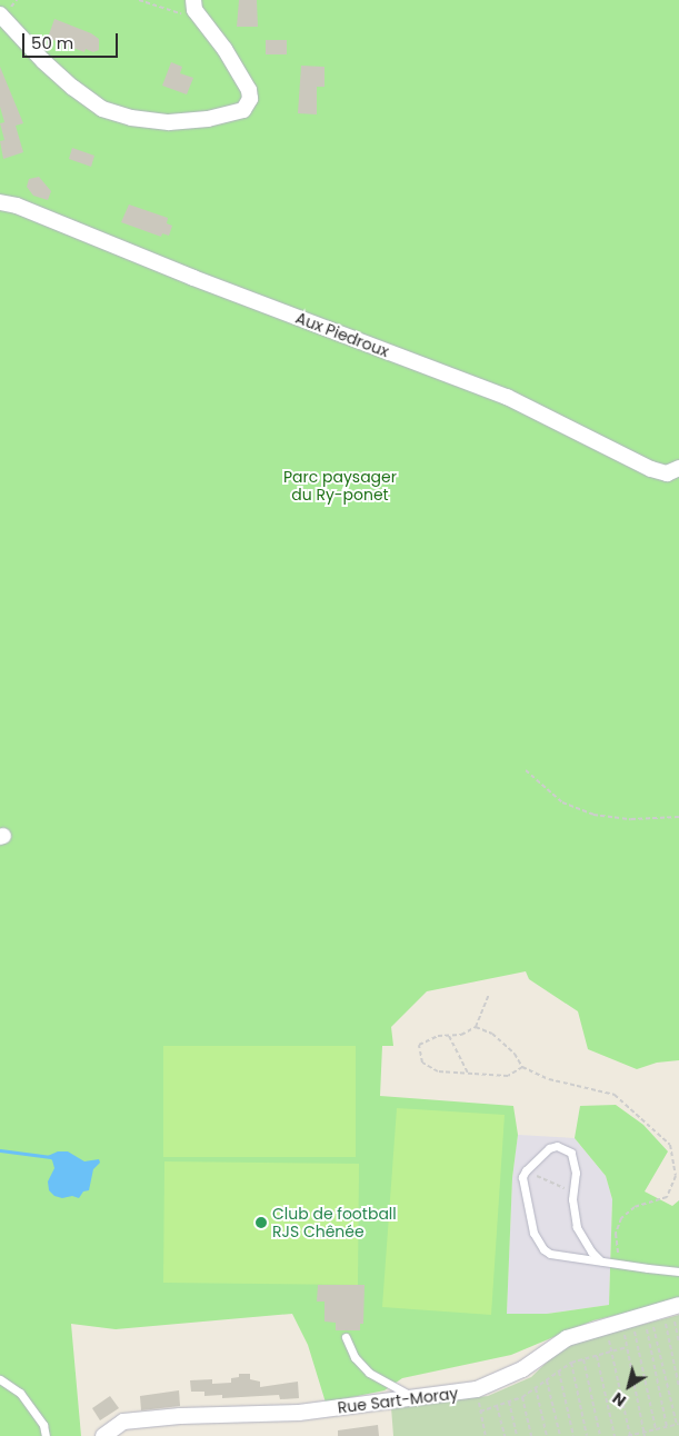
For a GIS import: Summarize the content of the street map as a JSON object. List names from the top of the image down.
{
  "streets": {
    "street": ["Aux Piedroux", "Rue Sart-Moray"]
  },
  "parks": ["Parc paysager du Ry-ponet"],
  "places": ["Club de football RJS Chênée"],
  "scale_bar": "50 m",
  "north": "bottom left"
}
